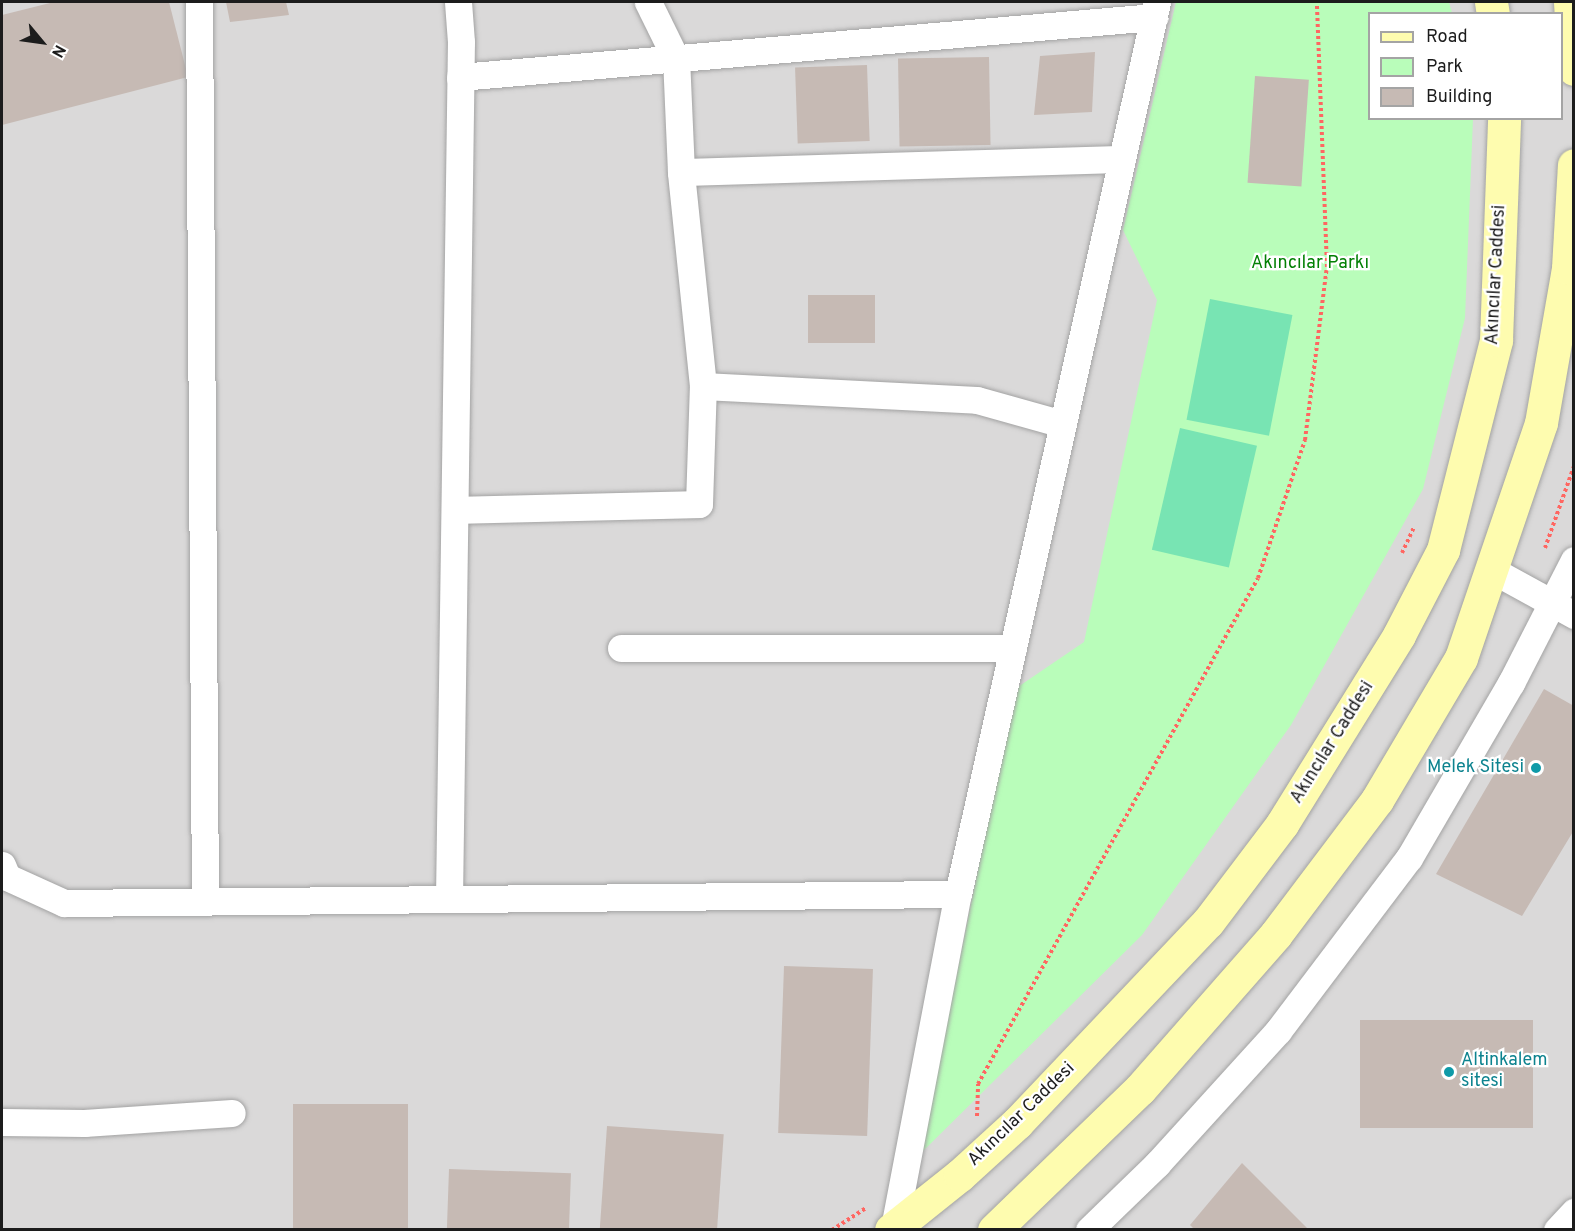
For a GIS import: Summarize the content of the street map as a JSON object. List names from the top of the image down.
{
  "streets": {
    "main road": ["Akıncılar Caddesi"]
  },
  "parks": ["Akıncılar Parkı"],
  "places": ["Melek Sitesi", "Altinkalem sitesi"],
  "legend": ["Road", "Park", "Building"],
  "north": "bottom right"
}
